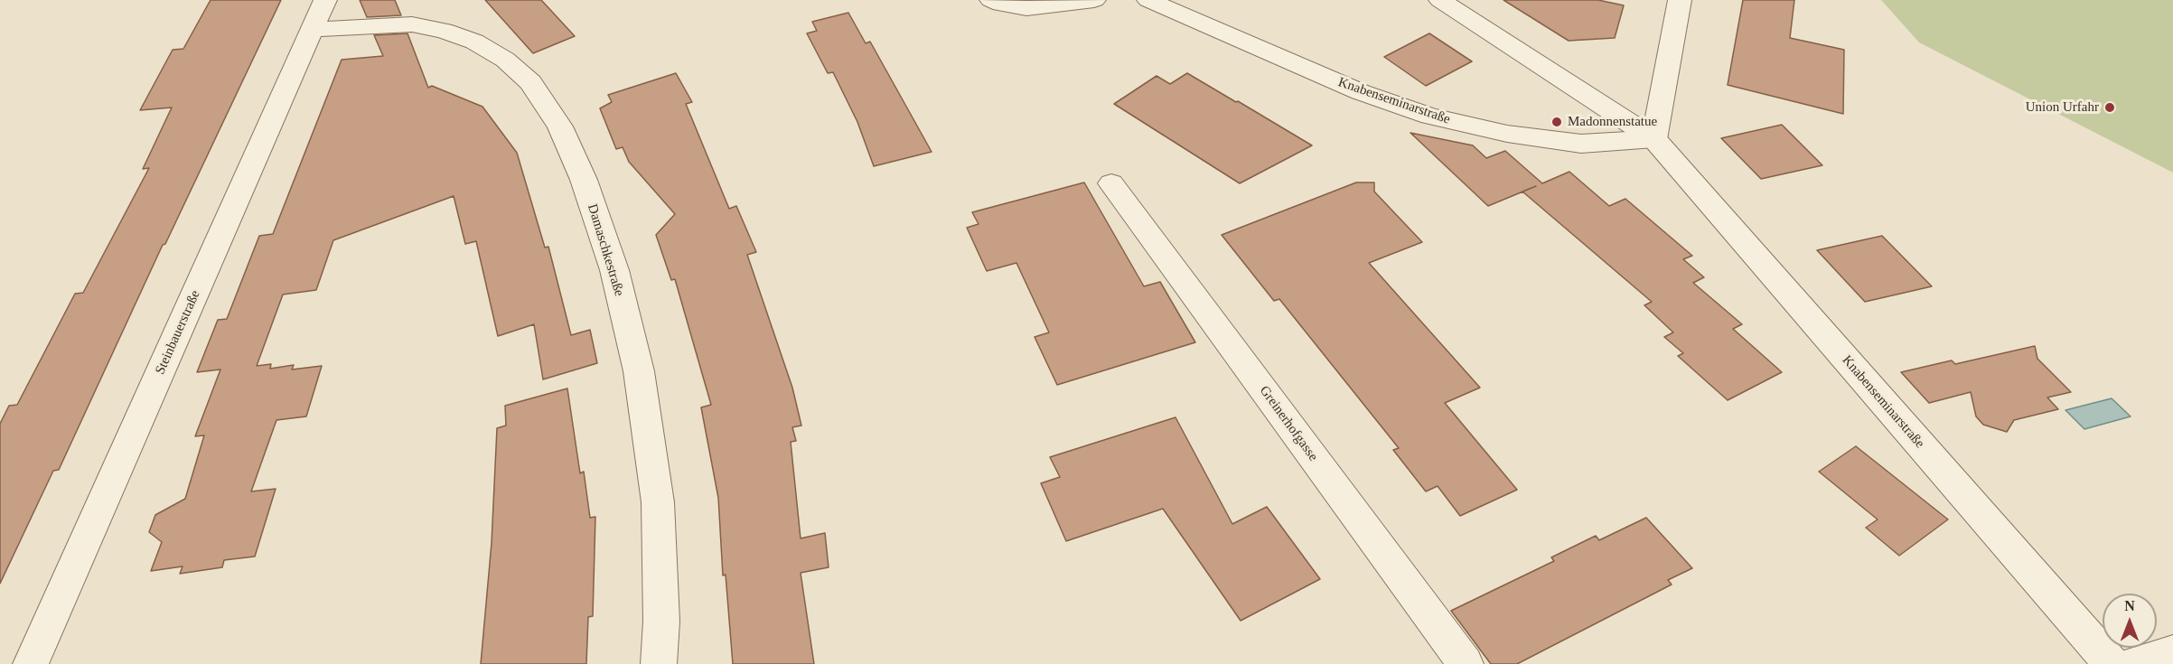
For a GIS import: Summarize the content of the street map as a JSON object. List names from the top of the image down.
{
  "streets": {
    "street": [
      "Knabenseminarstraße",
      "Damaschkestraße",
      "Steinbauerstraße",
      "Greinerhofgasse"
    ]
  },
  "crossings": [
    ["Damaschkestraße", "Steinbauerstraße"]
  ],
  "places": ["Union Urfahr", "Madonnenstatue"],
  "north": "top"
}
